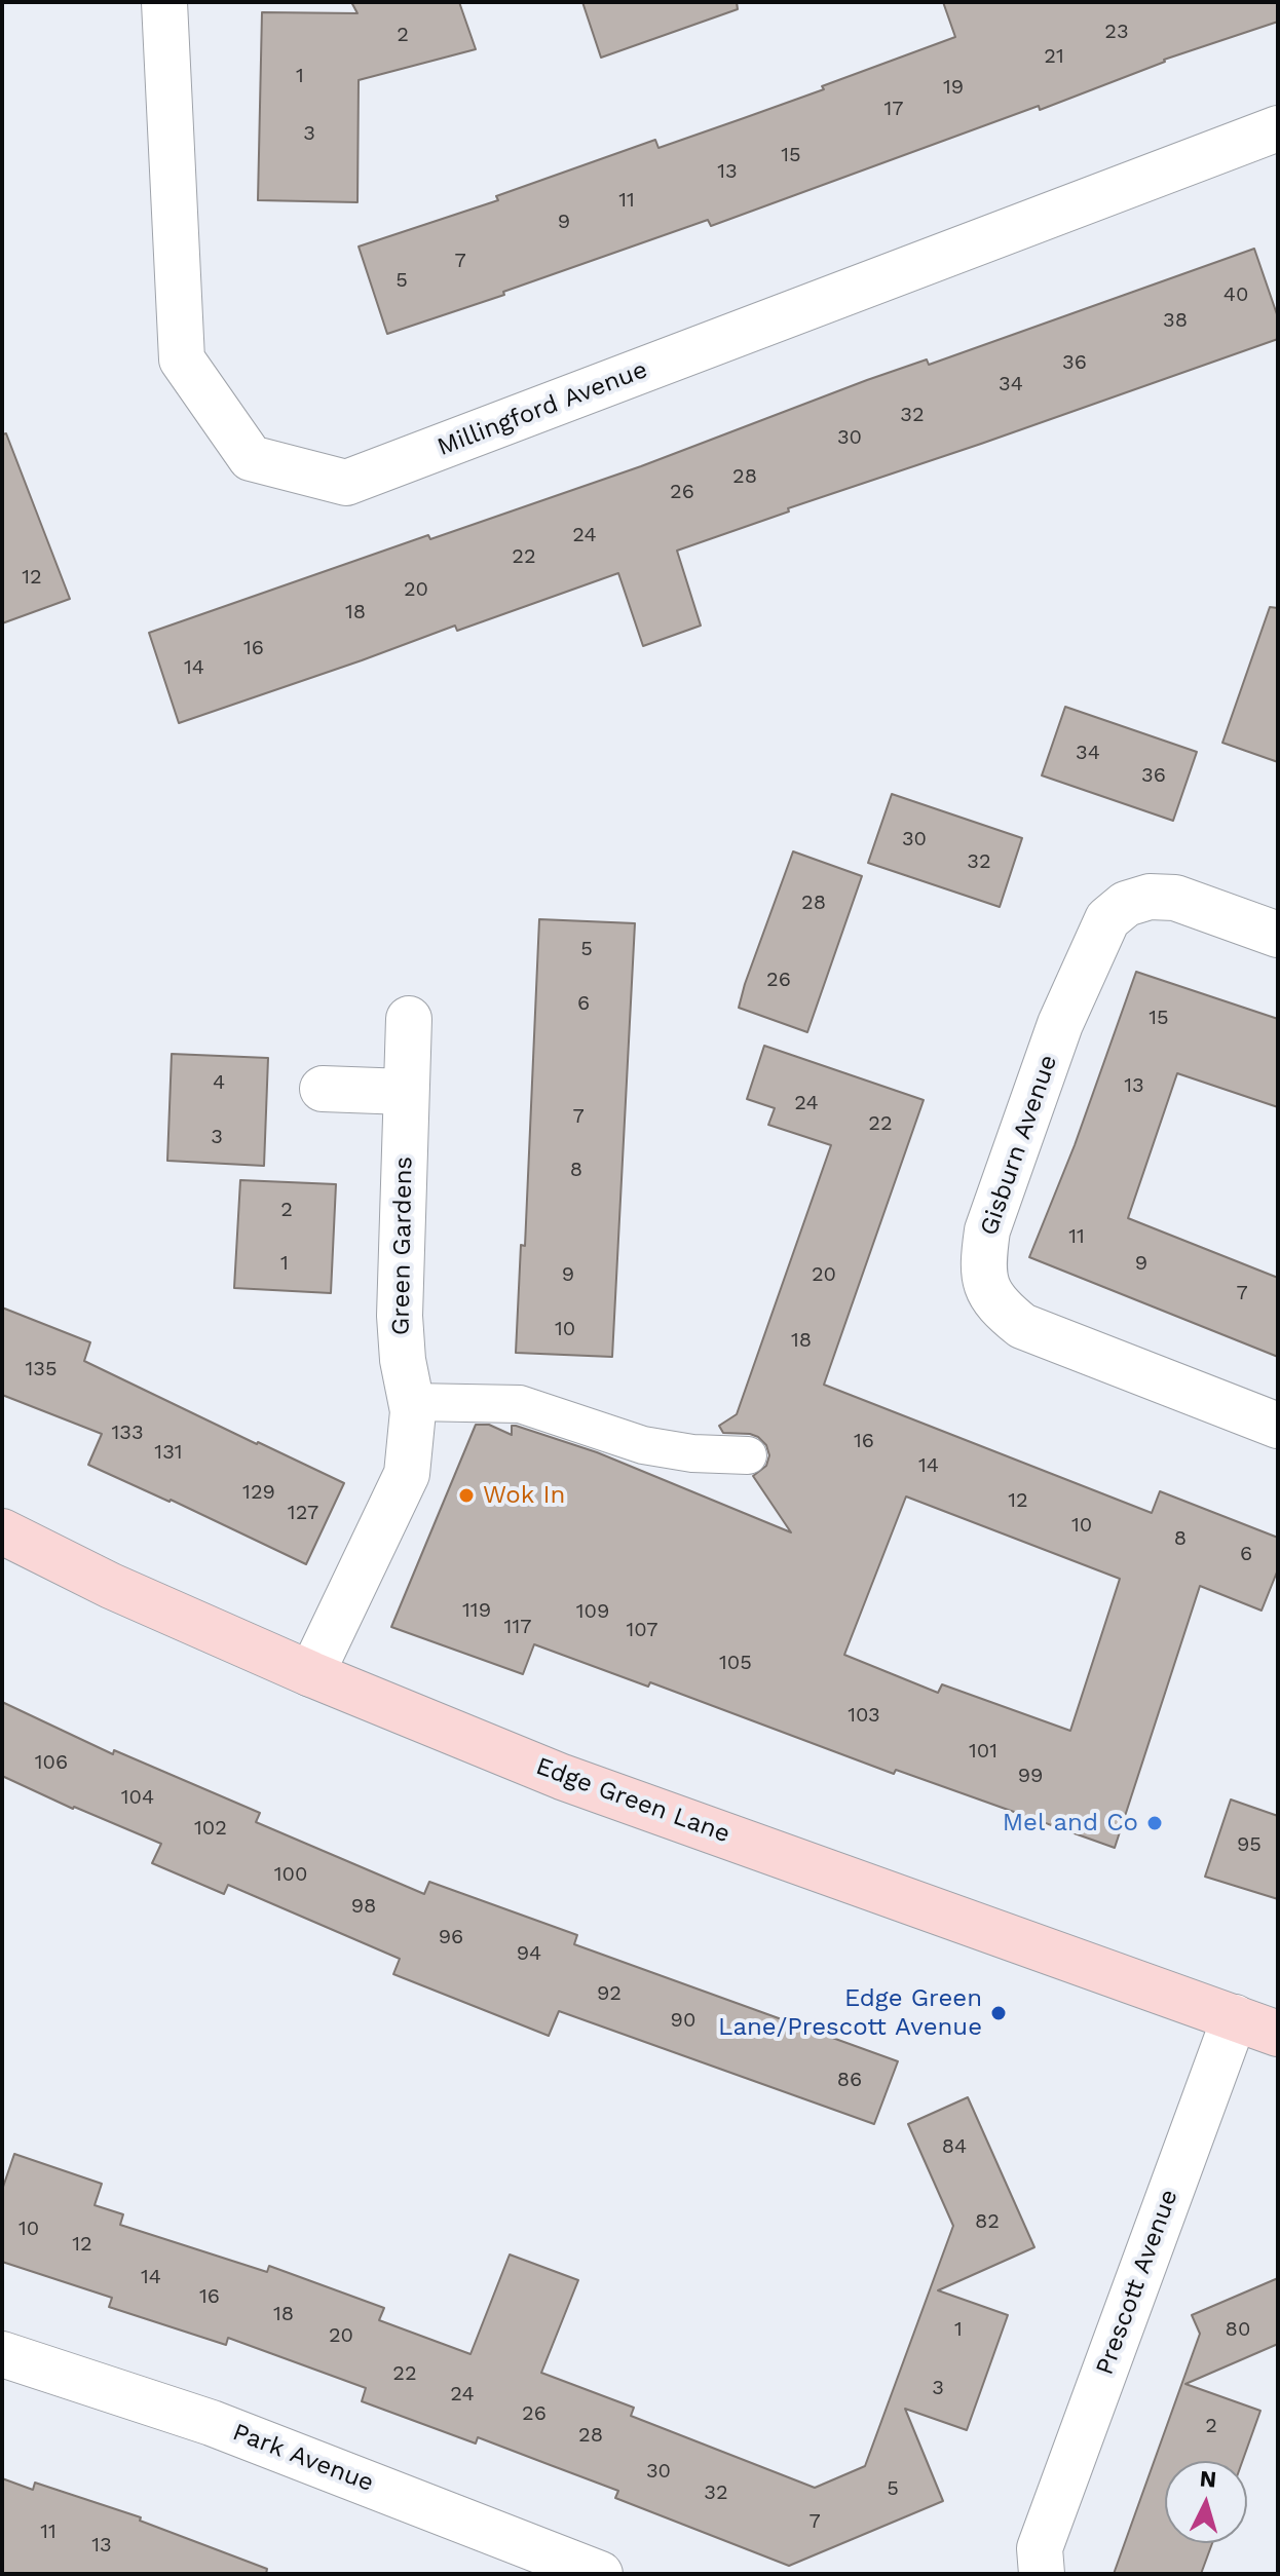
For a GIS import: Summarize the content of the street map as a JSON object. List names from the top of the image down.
{
  "streets": {
    "street": [
      "Millingford Avenue",
      "Gisburn Avenue",
      "Green Gardens",
      "Edge Green Lane",
      "Prescott Avenue",
      "Park Avenue"
    ]
  },
  "crossings": [
    ["Green Gardens", "Edge Green Lane"],
    ["Edge Green Lane", "Prescott Avenue"]
  ],
  "places": ["Wok In", "Mel and Co", "Edge Green Lane/Prescott Avenue"],
  "house_numbers": [
    "23",
    "2",
    "21",
    "1",
    "19",
    "17",
    "3",
    "15",
    "13",
    "11",
    "9",
    "7",
    "5",
    "40",
    "38",
    "36",
    "34",
    "32",
    "30",
    "28",
    "26",
    "24",
    "22",
    "12",
    "20",
    "18",
    "16",
    "14",
    "34",
    "36",
    "30",
    "32",
    "28",
    "5",
    "26",
    "6",
    "15",
    "4",
    "13",
    "24",
    "7",
    "22",
    "3",
    "8",
    "2",
    "11",
    "1",
    "9",
    "9",
    "20",
    "7",
    "10",
    "18",
    "135",
    "133",
    "16",
    "131",
    "14",
    "129",
    "12",
    "127",
    "10",
    "8",
    "6",
    "119",
    "109",
    "117",
    "107",
    "105",
    "103",
    "101",
    "106",
    "99",
    "104",
    "102",
    "95",
    "100",
    "98",
    "96",
    "94",
    "92",
    "90",
    "86",
    "84",
    "82",
    "10",
    "12",
    "14",
    "16",
    "18",
    "1",
    "80",
    "20",
    "22",
    "3",
    "24",
    "26",
    "2",
    "28",
    "30",
    "5",
    "32",
    "7",
    "11",
    "13"
  ],
  "north": "top"
}
